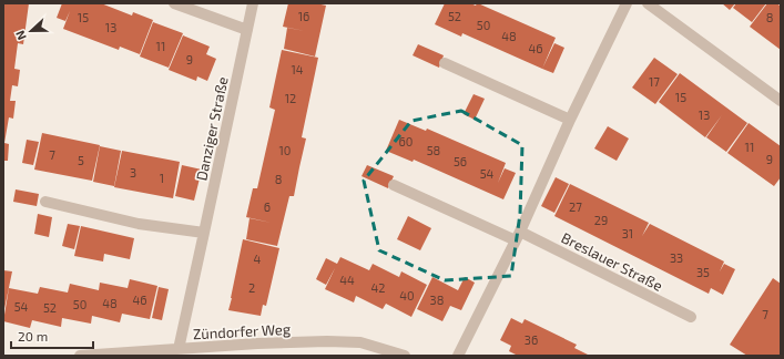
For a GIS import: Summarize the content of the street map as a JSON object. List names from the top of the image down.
{
  "streets": {
    "street": ["Danziger Straße", "Breslauer Straße", "Zündorfer Weg"]
  },
  "crossings": [
    ["Danziger Straße", "Zündorfer Weg"]
  ],
  "house_numbers": [
    "16",
    "52",
    "15",
    "8",
    "50",
    "13",
    "48",
    "11",
    "46",
    "9",
    "14",
    "17",
    "15",
    "12",
    "13",
    "60",
    "11",
    "10",
    "58",
    "7",
    "9",
    "5",
    "56",
    "3",
    "54",
    "1",
    "8",
    "6",
    "27",
    "29",
    "31",
    "33",
    "4",
    "35",
    "44",
    "2",
    "42",
    "40",
    "46",
    "38",
    "48",
    "50",
    "54",
    "52",
    "7",
    "36"
  ],
  "scale_bar": "20 m",
  "north": "left"
}
